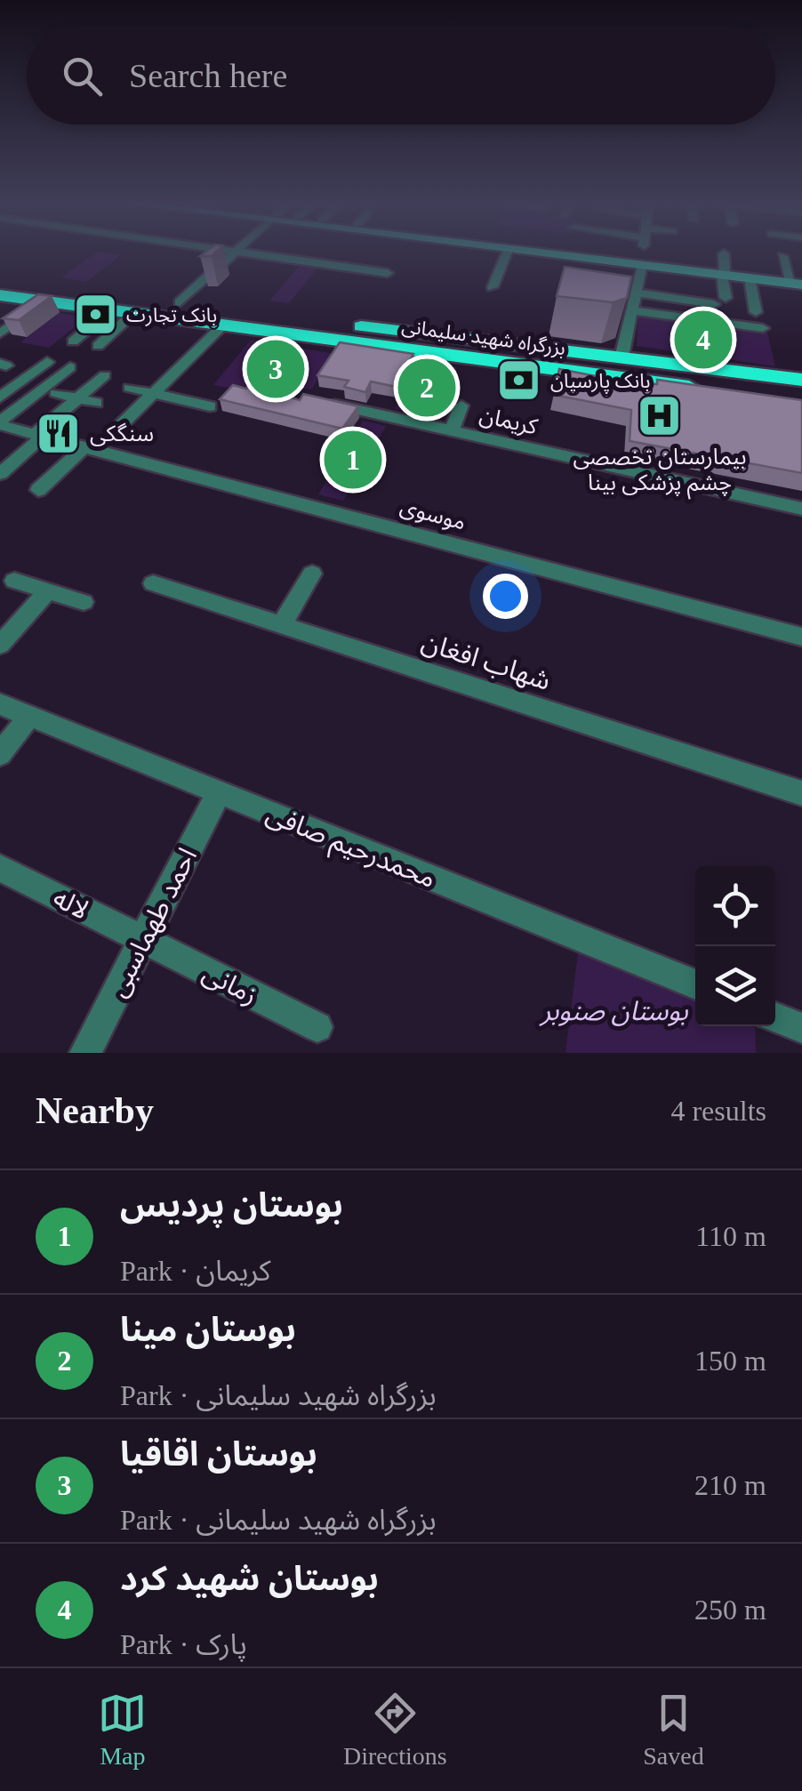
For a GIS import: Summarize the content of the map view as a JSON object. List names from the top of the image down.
{
  "streets": {
    "highway": ["بزرگراه شهید سلیمانی"],
    "street": [
      "کریمان",
      "موسوی",
      "شهاب افغان",
      "محمدرحیم صافی",
      "لاله",
      "احمد طهماسبی",
      "زمانی"
    ]
  },
  "crossings": [
    ["محمدرحیم صافی", "احمد طهماسبی"],
    ["لاله", "احمد طهماسبی"],
    ["لاله", "زمانی"],
    ["احمد طهماسبی", "زمانی"]
  ],
  "parks": ["بوستان صنوبر"],
  "places": {
    "bank": ["بانک تجارت", "بانک پارسیان"],
    "hospital": ["بیمارستان تخصصی چشم پزشکی بینا"],
    "restaurant": ["سنگکی"]
  },
  "page": {
    "search": "Search here",
    "pins": [
      "4",
      "3",
      "2",
      "1"
    ],
    "heading": ["Nearby", "4 results"],
    "list": [
      {
        "mark": "1",
        "name": "بوستان پردیس",
        "note": "Park · کریمان",
        "value": "110 m"
      },
      {
        "mark": "2",
        "name": "بوستان مینا",
        "note": "Park · بزرگراه شهید سلیمانی",
        "value": "150 m"
      },
      {
        "mark": "3",
        "name": "بوستان اقاقیا",
        "note": "Park · بزرگراه شهید سلیمانی",
        "value": "210 m"
      },
      {
        "mark": "4",
        "name": "بوستان شهید کرد",
        "note": "Park · پارک",
        "value": "250 m"
      }
    ],
    "nav": ["Map", "Directions", "Saved"]
  }
}
